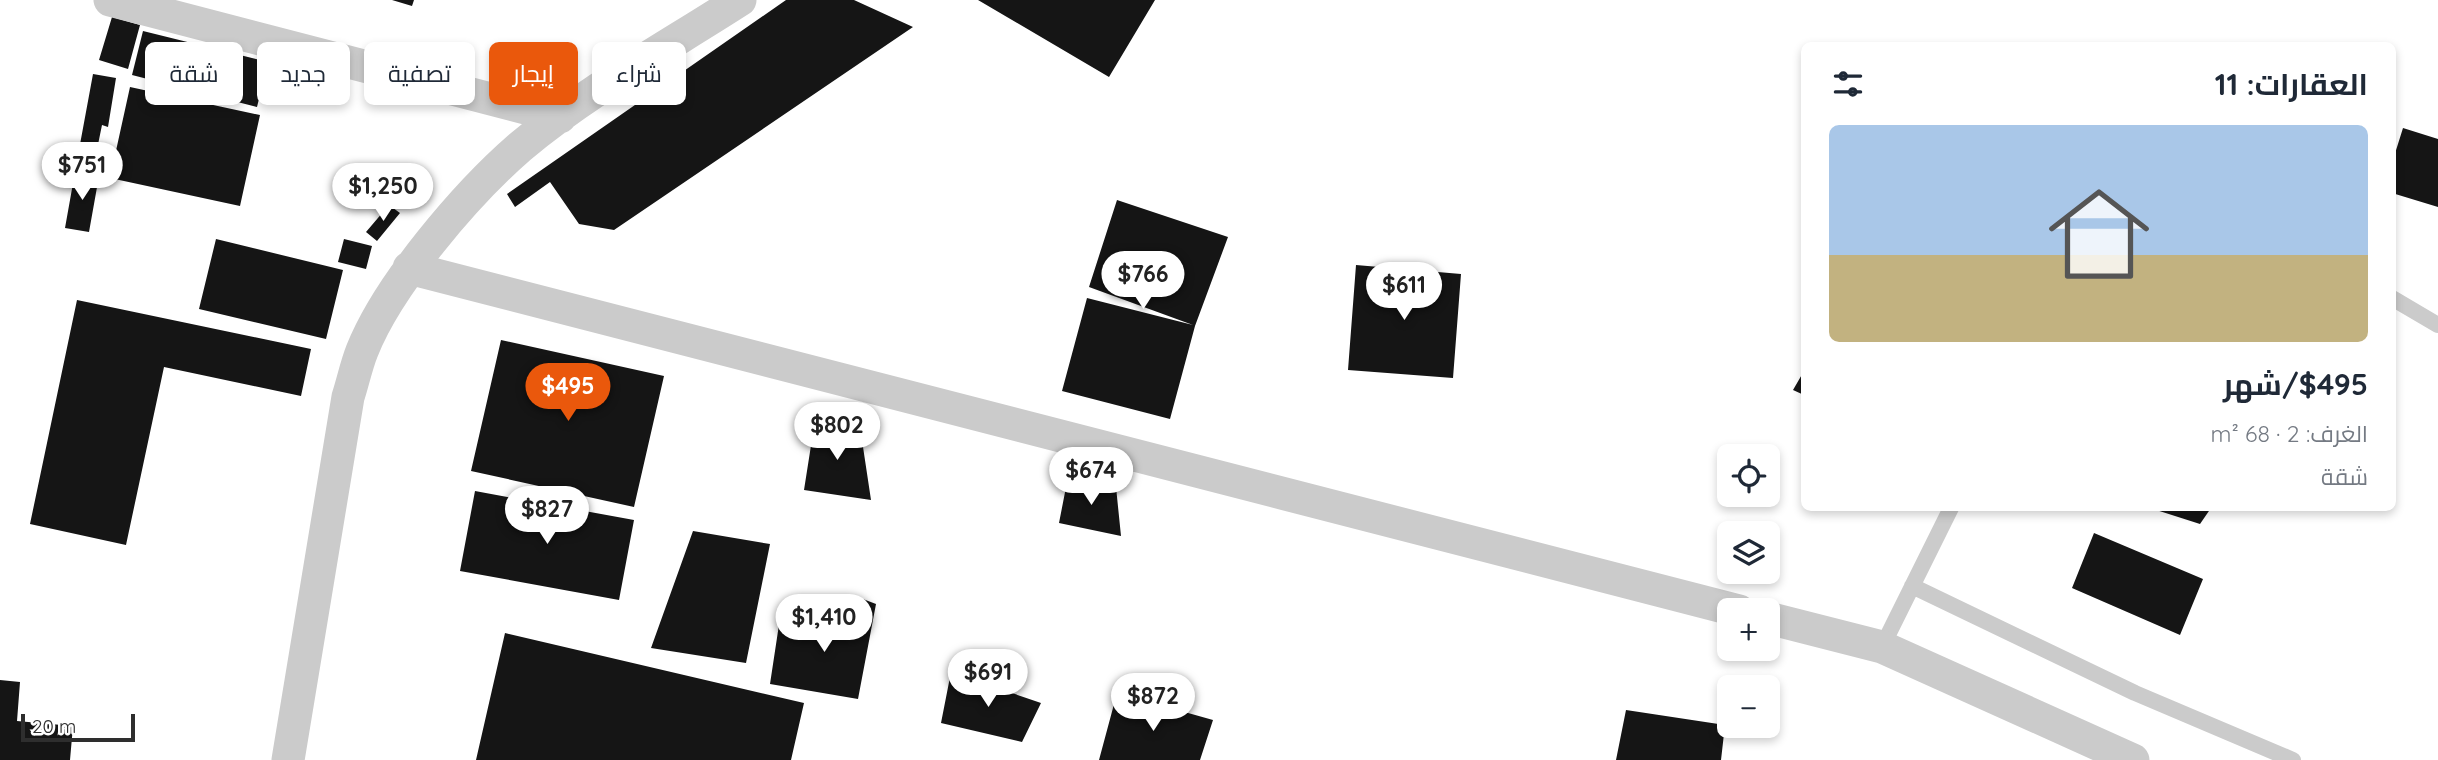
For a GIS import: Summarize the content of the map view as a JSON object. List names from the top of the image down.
{
  "scale_bar": "20 m",
  "page": {
    "chip": [
      "شراء",
      "إيجار",
      "تصفية",
      "جديد",
      "شقة"
    ],
    "heading": "العقارات: 11",
    "list": [
      {
        "name": "$495/شهر",
        "note": "الغرف: 2 · 68 m² · شقة"
      }
    ],
    "price": [
      "$751",
      "$1,250",
      "$766",
      "$611",
      "$495",
      "$802",
      "$674",
      "$827",
      "$1,410",
      "$691",
      "$872"
    ],
    "map_buttons": ["+", "−"],
    "scale": "20 m"
  }
}
